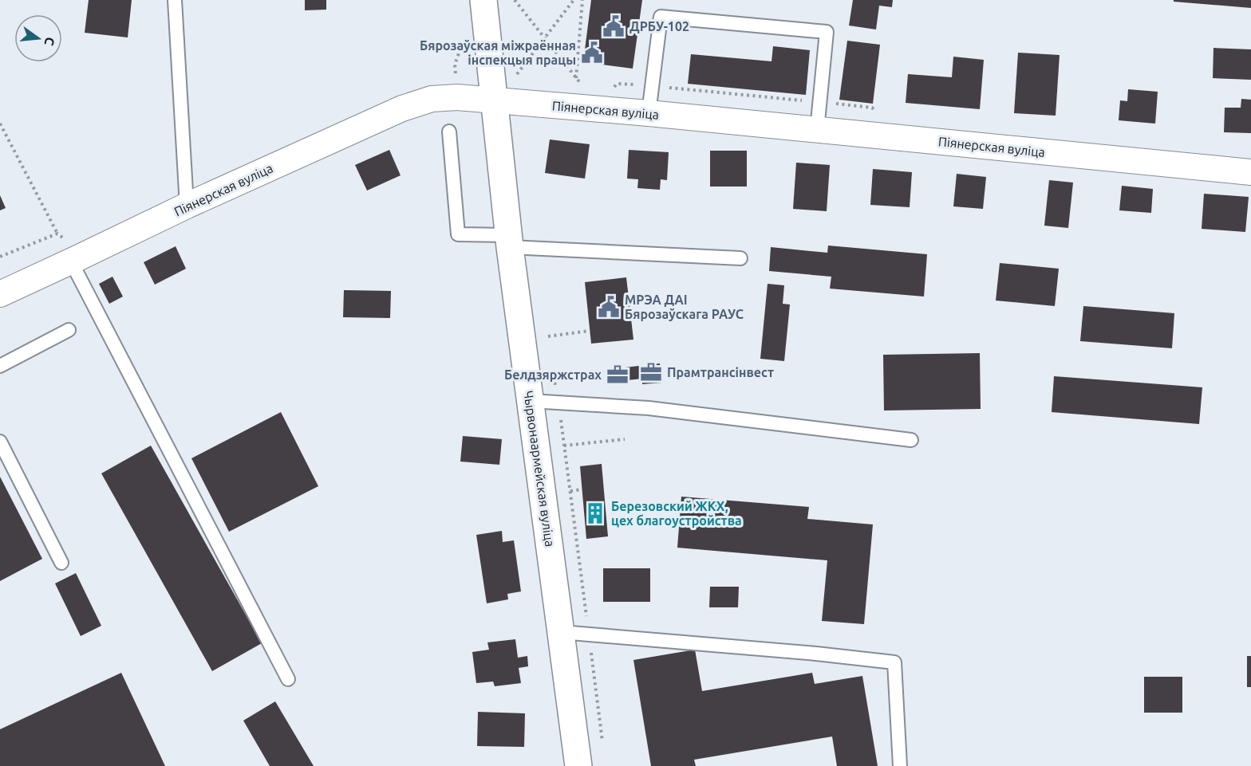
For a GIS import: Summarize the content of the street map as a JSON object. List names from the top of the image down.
{
  "streets": {
    "main road": ["Чырвонаармейская вуліца"],
    "street": ["Піянерская вуліца"]
  },
  "crossings": [
    ["Піянерская вуліца", "Чырвонаармейская вуліца"]
  ],
  "places": {
    "public building": ["ДРБУ-102", "Бярозаўская міжраённая інспекцыя працы", "МРЭА ДАІ Бярозаўскага РАУС"],
    "office": ["Прамтрансінвест", "Белдзяржстрах"],
    "building": ["Березовский ЖКХ, цех благоустройства"]
  },
  "north": "right"
}
